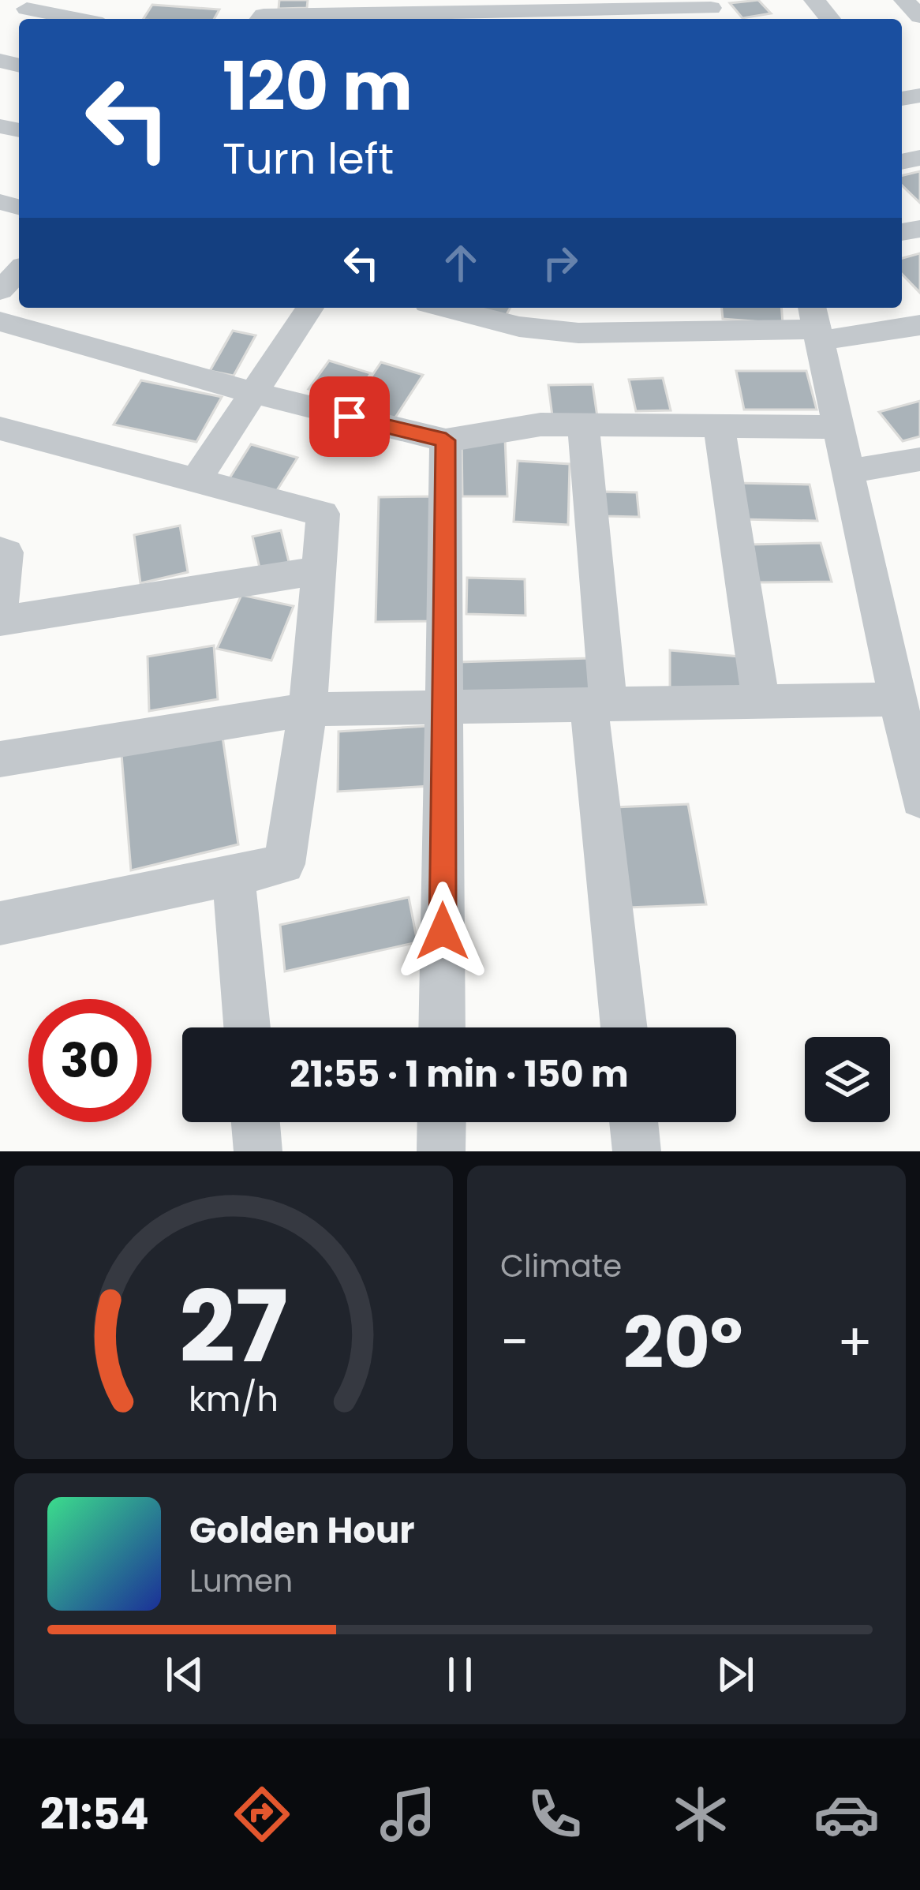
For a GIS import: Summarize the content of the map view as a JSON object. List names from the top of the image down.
{
  "page": {
    "turn": ["120 m", "Turn left"],
    "limit": "30",
    "trip": "21:55 · 1 min · 150 m",
    "tile": "Climate",
    "heat": ["−", "20°", "+"],
    "song": ["Golden Hour", "Lumen"],
    "tabs": "21:54",
    "gauge": ["27", "km/h"]
  }
}
